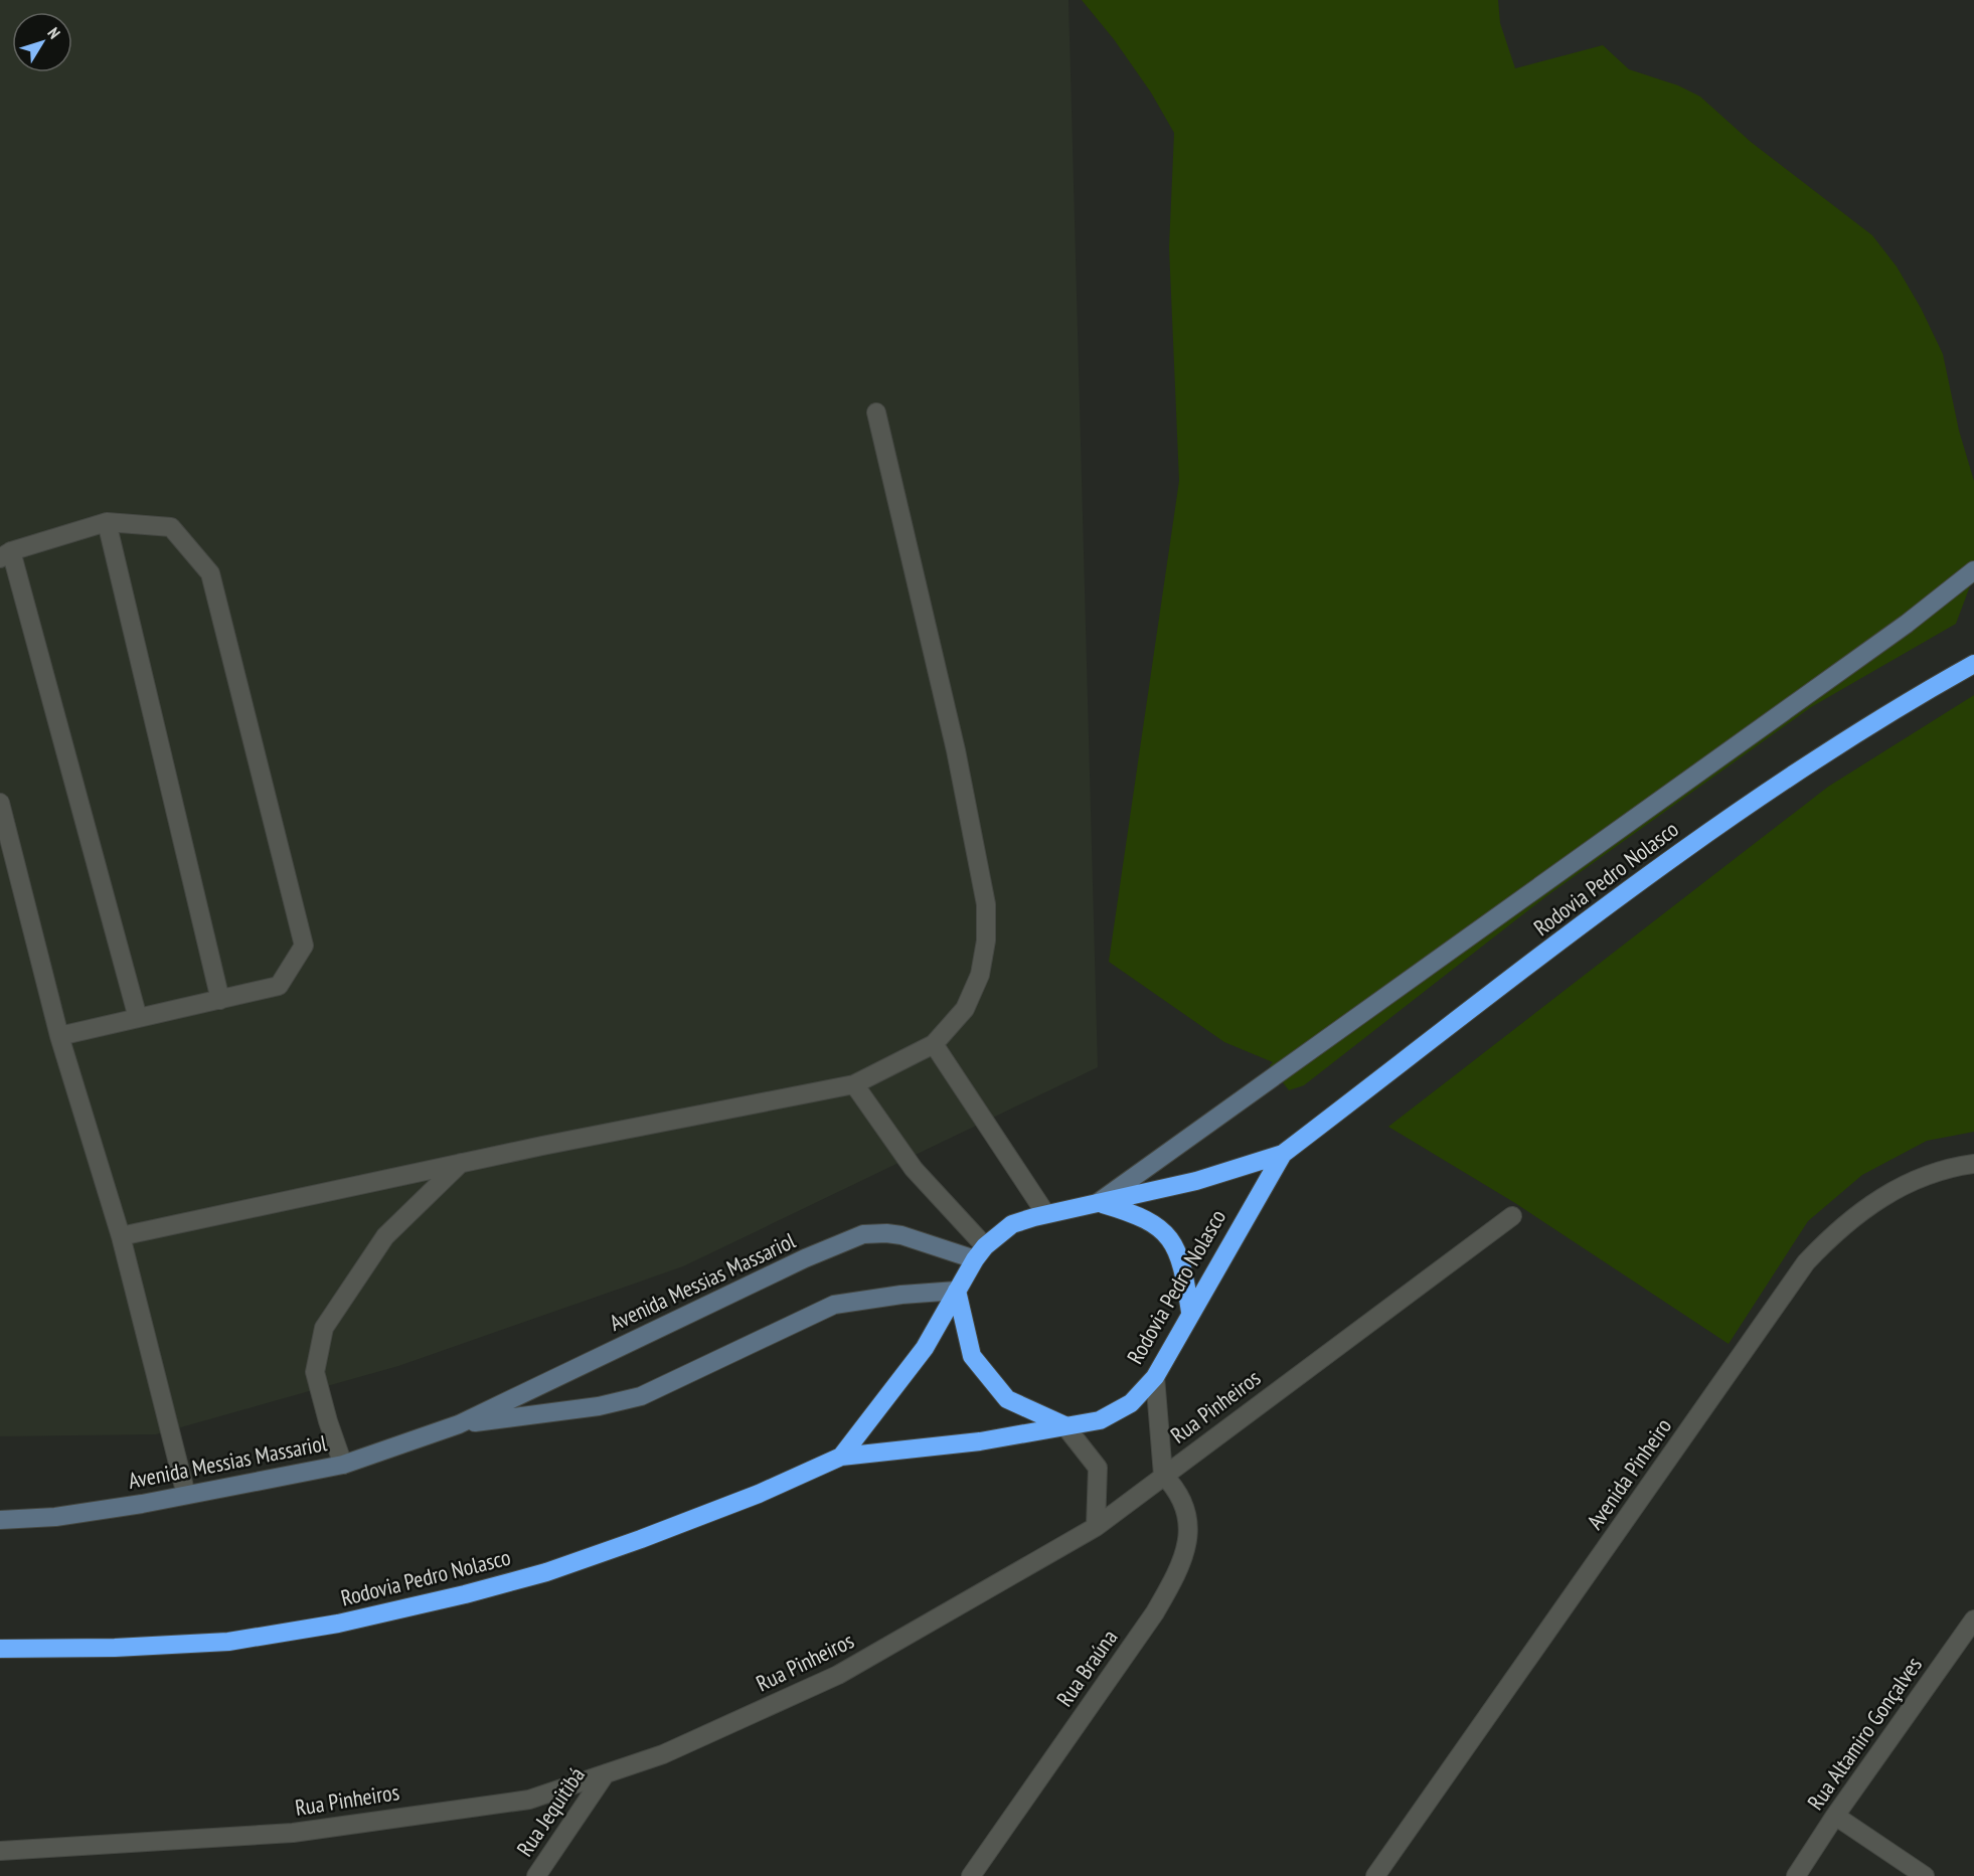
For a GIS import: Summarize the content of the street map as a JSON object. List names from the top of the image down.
{
  "streets": {
    "highway": ["Rodovia Pedro Nolasco"],
    "street": [
      "Avenida Messias Massariol",
      "Rua Pinheiros",
      "Avenida Pinheiro",
      "Rua Braúna",
      "Rua Altamiro Gonçalves",
      "Rua Jequitibá"
    ]
  },
  "crossings": [
    ["Rodovia Pedro Nolasco", "Avenida Messias Massariol"],
    ["Rua Pinheiros", "Rua Braúna"],
    ["Rua Pinheiros", "Rua Jequitibá"]
  ],
  "north": "top right"
}
